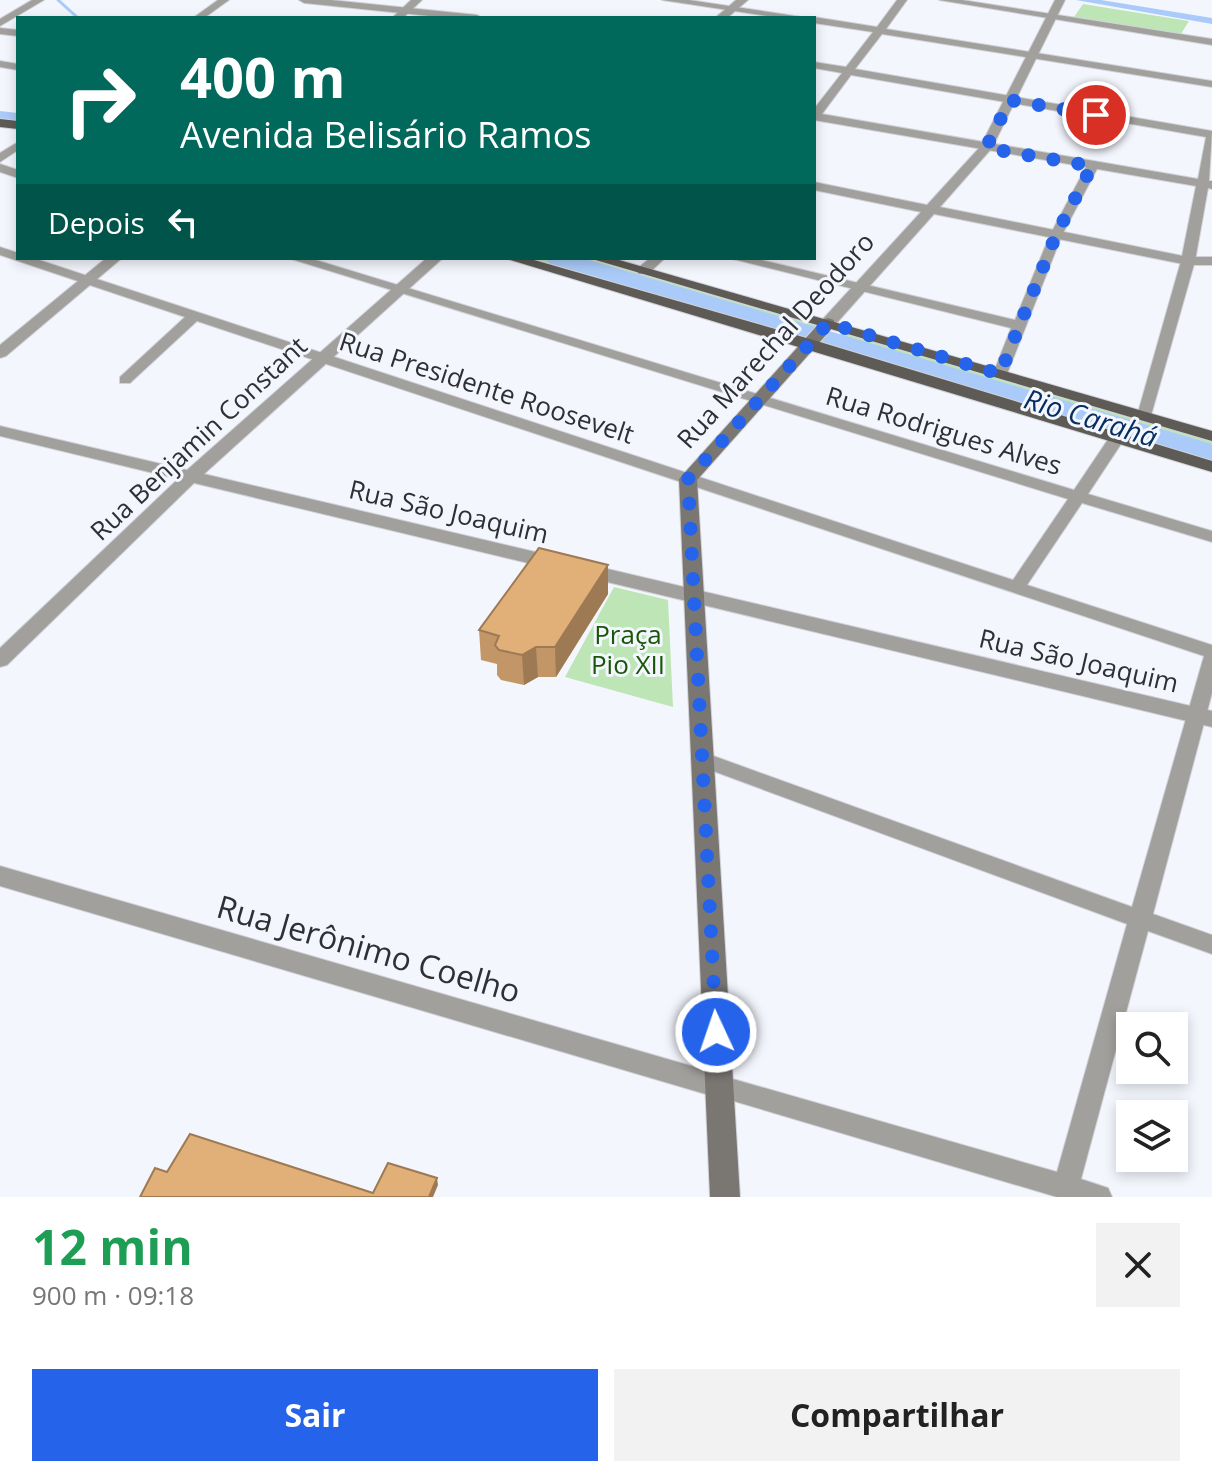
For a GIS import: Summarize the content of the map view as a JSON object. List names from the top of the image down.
{
  "streets": {
    "main road": ["Rua Marechal Deodoro"],
    "street": [
      "Rua Presidente Roosevelt",
      "Rua Rodrigues Alves",
      "Rua Benjamin Constant",
      "Rua São Joaquim",
      "Rua Jerônimo Coelho"
    ]
  },
  "crossings": [
    ["Rua Marechal Deodoro", "Rua Presidente Roosevelt"],
    ["Rua Marechal Deodoro", "Rua Rodrigues Alves"],
    ["Rua Marechal Deodoro", "Rua São Joaquim"],
    ["Rua Marechal Deodoro", "Rua Jerônimo Coelho"],
    ["Rua Presidente Roosevelt", "Rua Benjamin Constant"],
    ["Rua Rodrigues Alves", "Rua Benjamin Constant"],
    ["Rua Benjamin Constant", "Rua São Joaquim"]
  ],
  "water": ["Rio Carahá"],
  "parks": ["Praça Pio XII"],
  "page": {
    "turn": ["400 m", "Avenida Belisário Ramos"],
    "then": "Depois",
    "heading": ["12 min", "900 m · 09:18"],
    "buttons": ["Sair", "Compartilhar"]
  }
}
